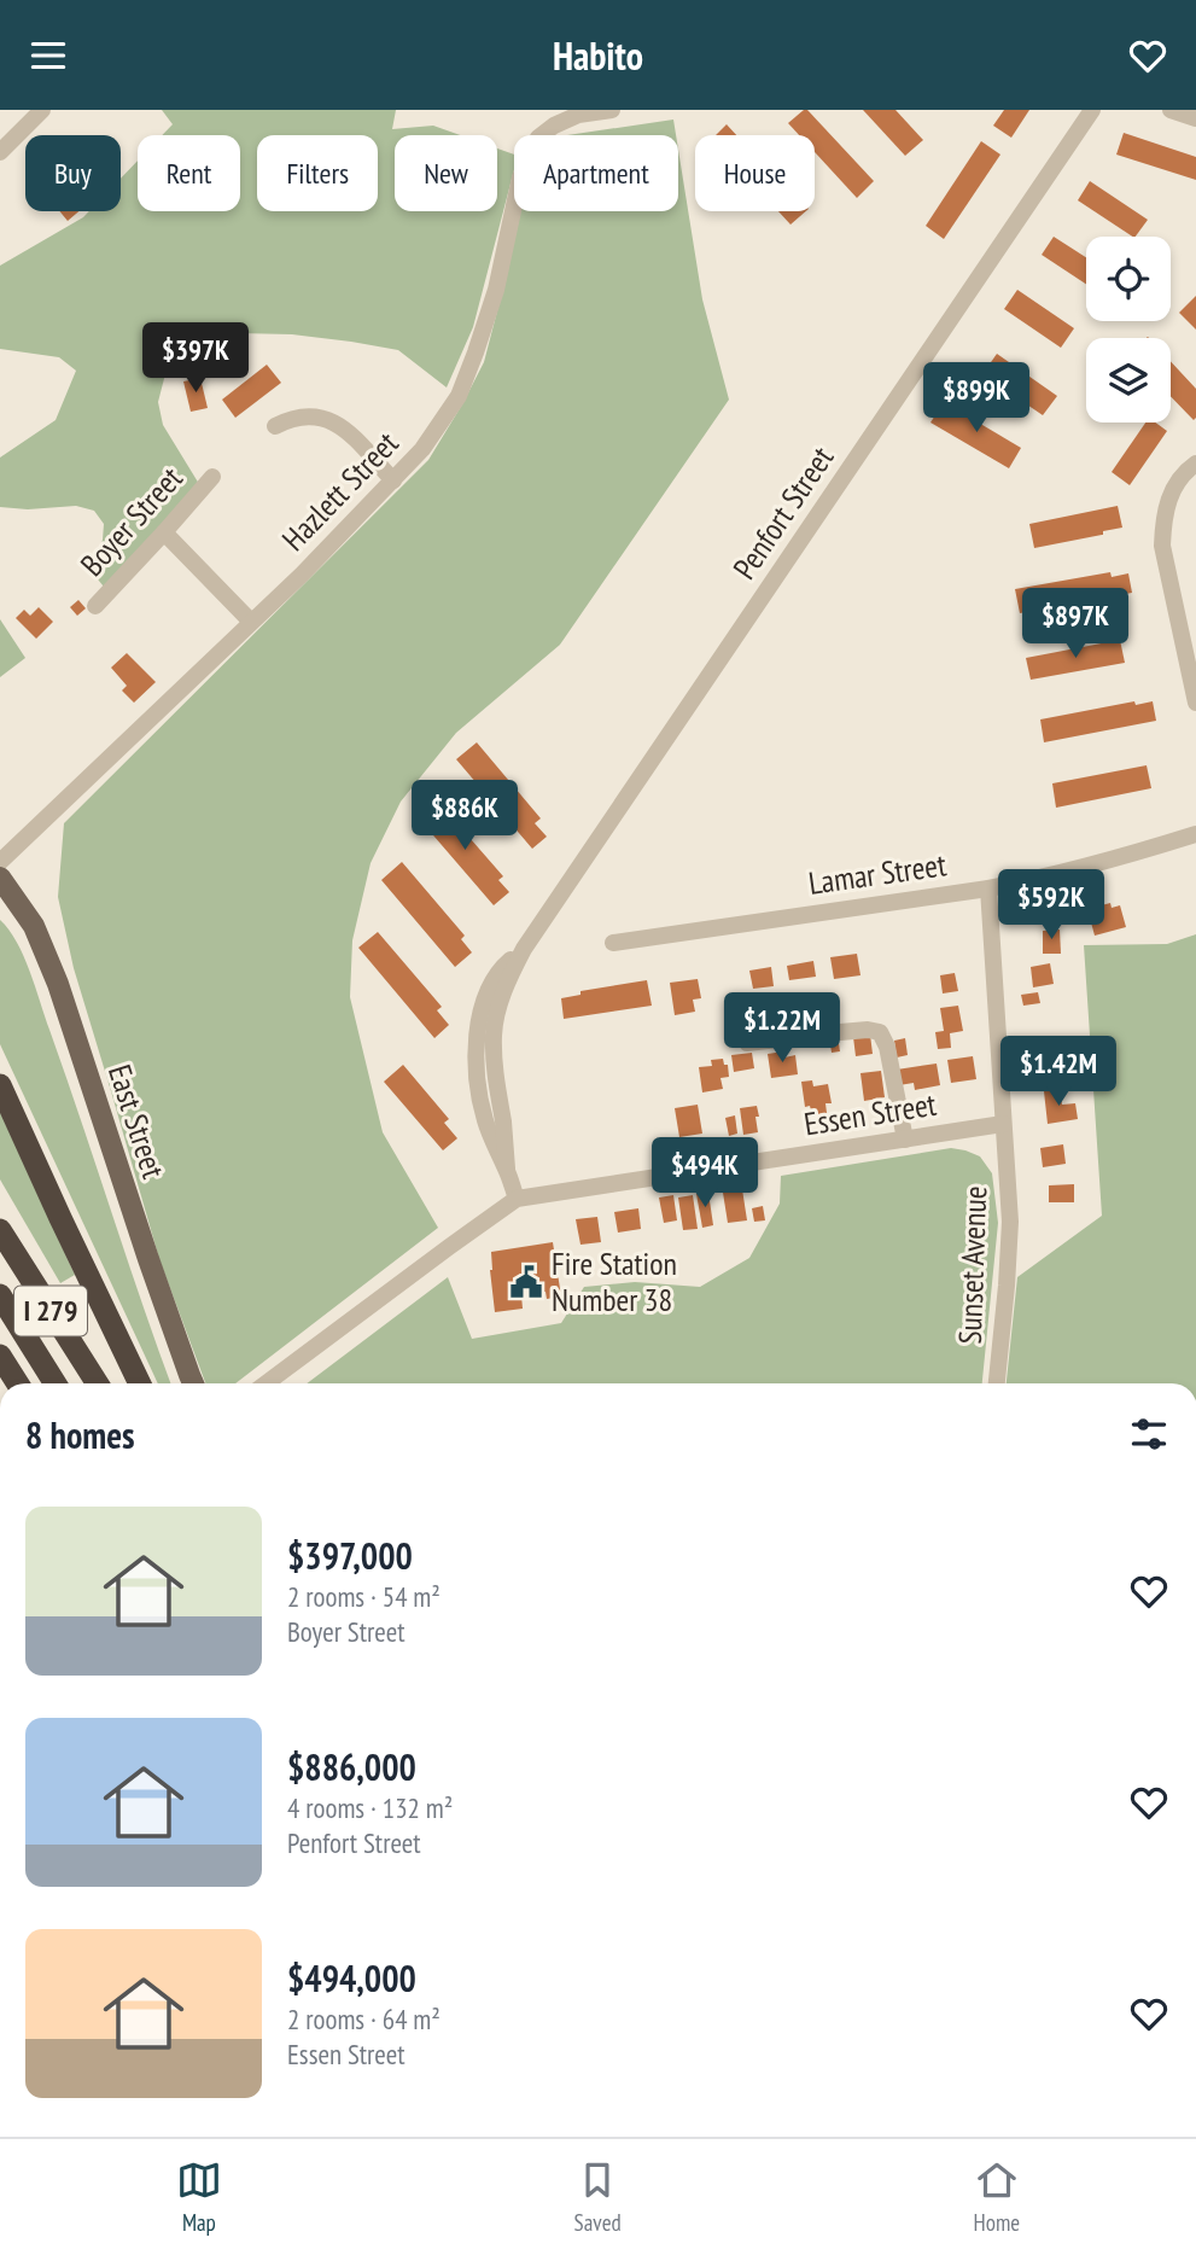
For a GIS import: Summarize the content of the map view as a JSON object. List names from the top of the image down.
{
  "streets": {
    "highway": ["I 279"],
    "main road": ["East Street"],
    "street": [
      "Hazlett Street",
      "Penfort Street",
      "Boyer Street",
      "Lamar Street",
      "Essen Street",
      "Sunset Avenue"
    ]
  },
  "crossings": [
    ["Penfort Street", "Essen Street"],
    ["Lamar Street", "Sunset Avenue"],
    ["Essen Street", "Sunset Avenue"]
  ],
  "places": {
    "public building": ["Fire Station Number 38"]
  },
  "page": {
    "header": "Habito",
    "chip": [
      "Buy",
      "Rent",
      "Filters",
      "New",
      "Apartment",
      "House"
    ],
    "price": [
      "$397K",
      "$899K",
      "$897K",
      "$886K",
      "$592K",
      "$1.22M",
      "$1.42M",
      "$494K"
    ],
    "heading": "8 homes",
    "list": [
      {
        "name": "$397,000",
        "note": "2 rooms · 54 m² · Boyer Street"
      },
      {
        "name": "$886,000",
        "note": "4 rooms · 132 m² · Penfort Street"
      },
      {
        "name": "$494,000",
        "note": "2 rooms · 64 m² · Essen Street"
      }
    ],
    "tabs": ["Map", "Saved", "Home"]
  }
}
